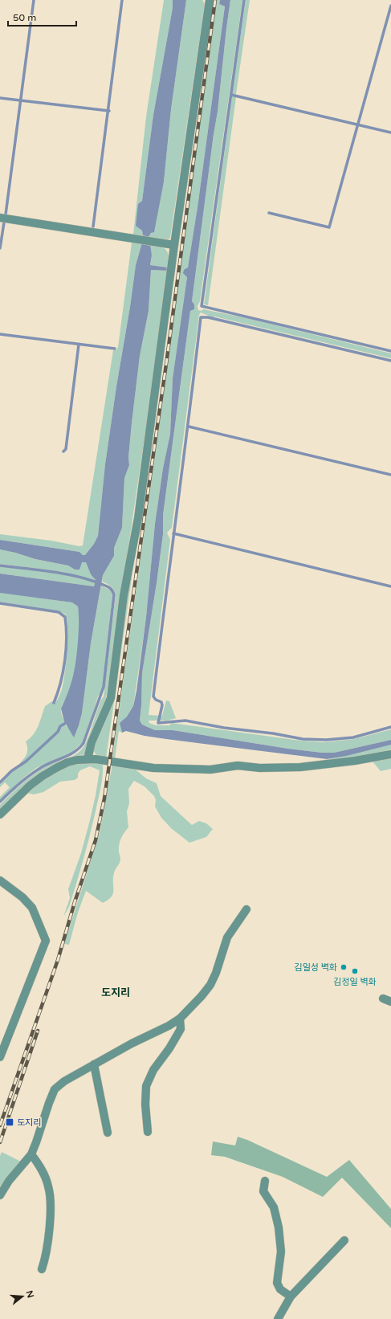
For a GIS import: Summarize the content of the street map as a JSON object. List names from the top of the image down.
{
  "districts": ["도지리"],
  "places": {
    "other": ["김일성 벽화", "김정일 벽화"],
    "transit": ["도지리"]
  },
  "scale_bar": "50 m",
  "north": "right"
}
